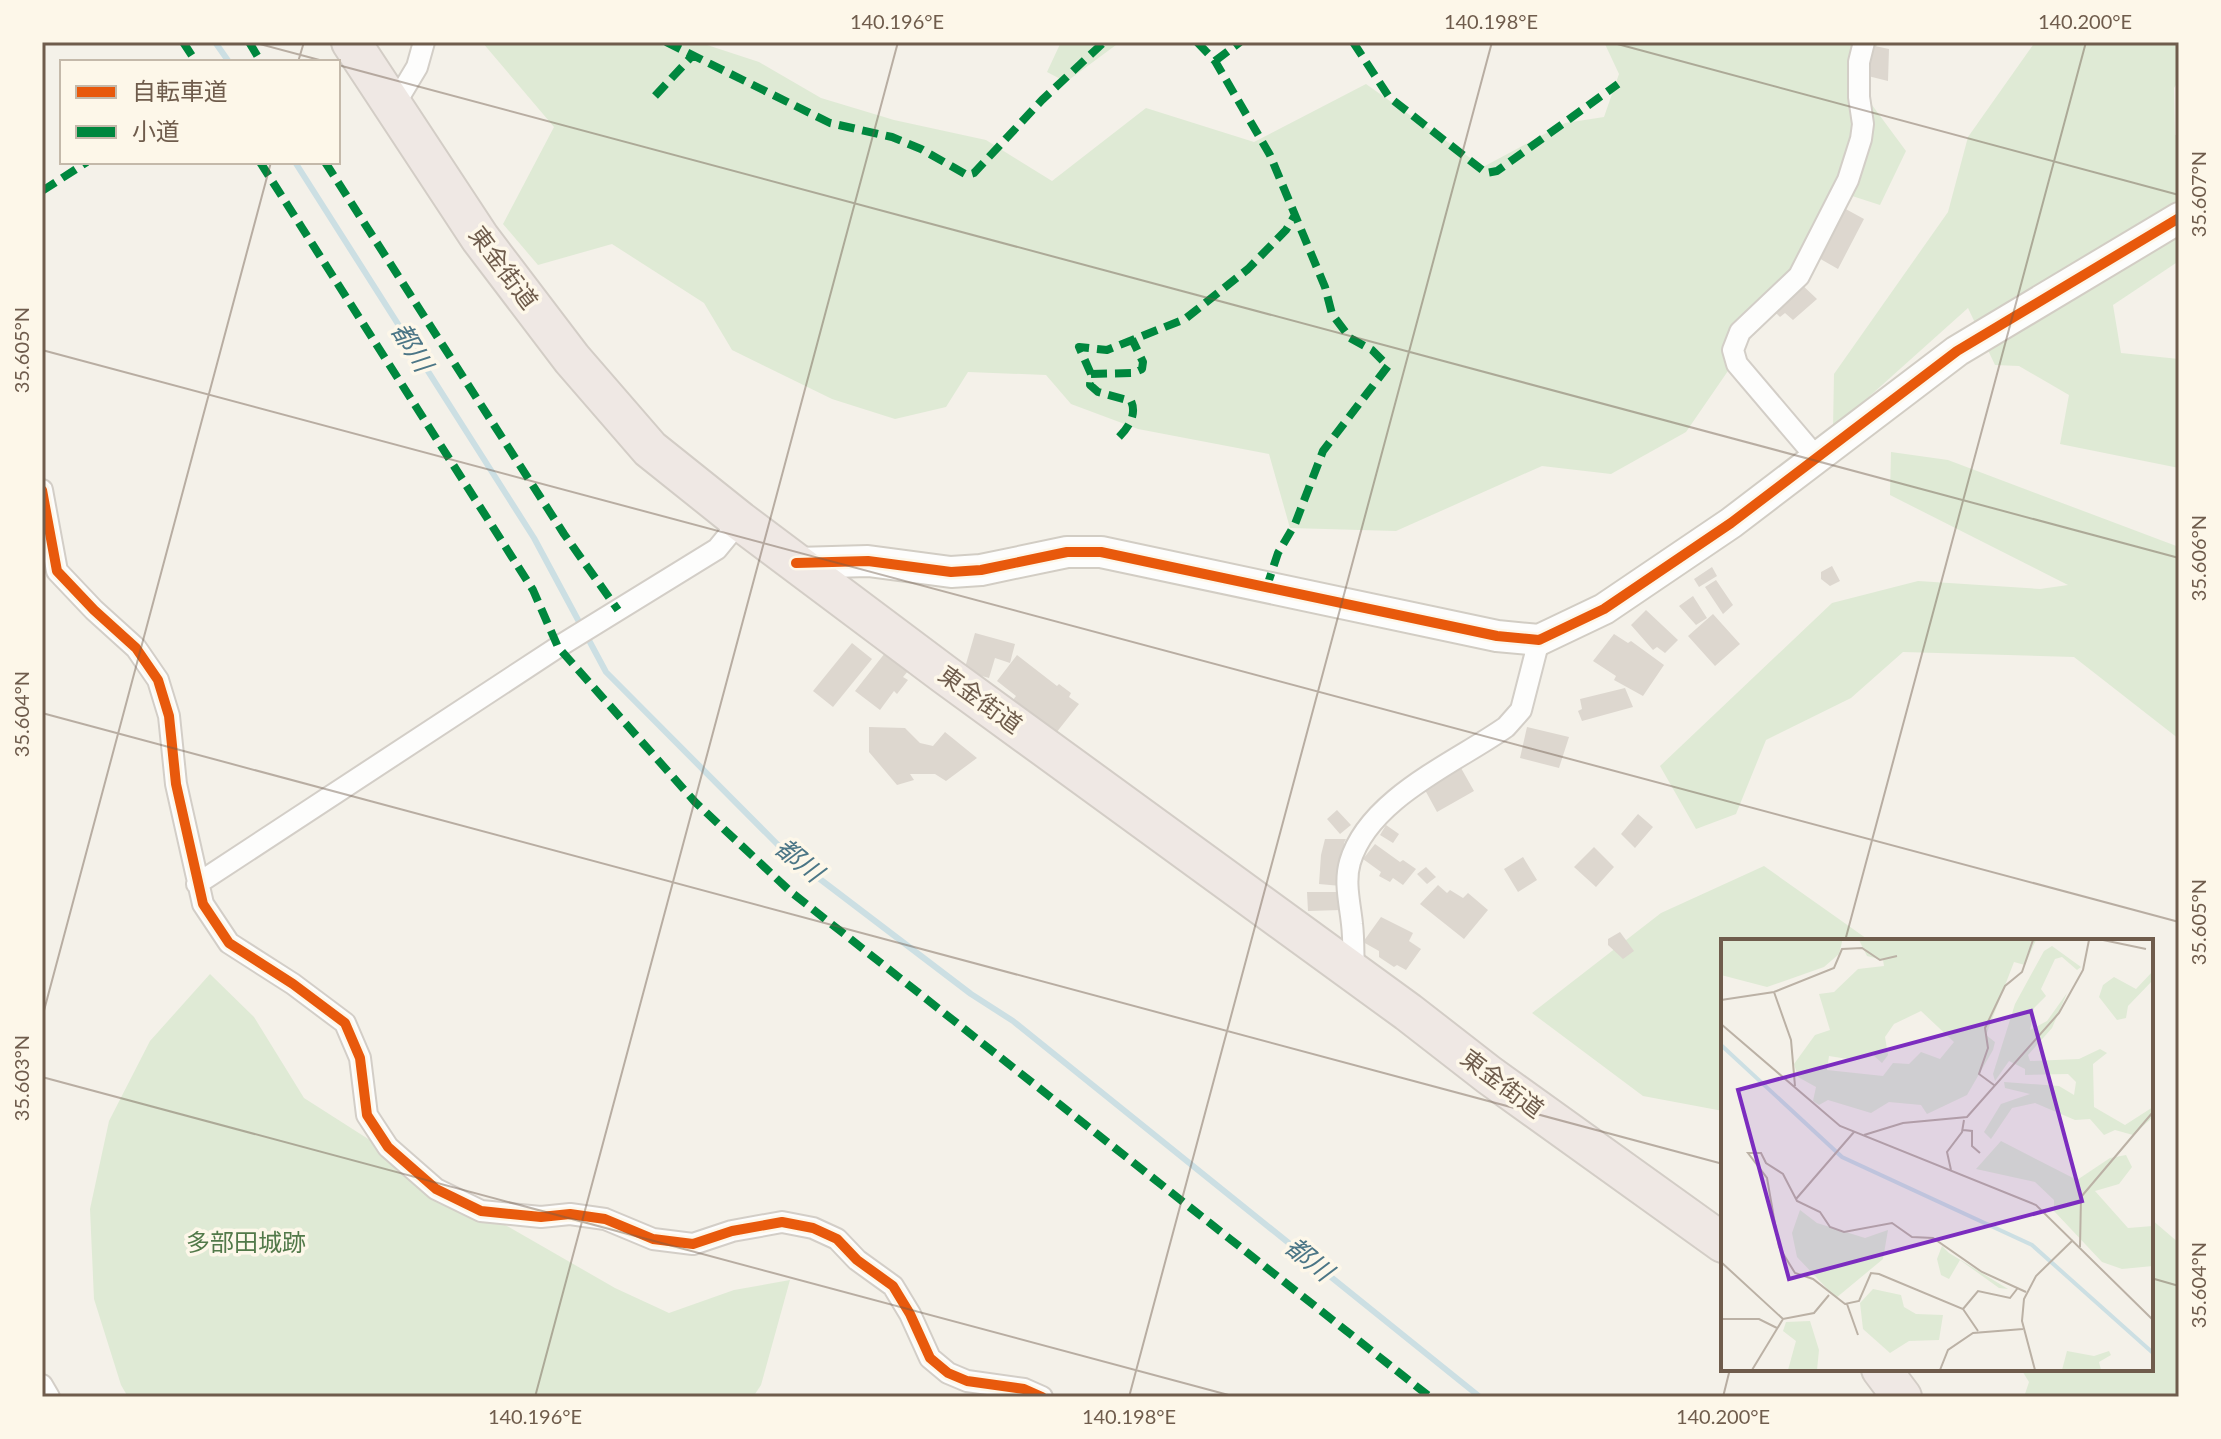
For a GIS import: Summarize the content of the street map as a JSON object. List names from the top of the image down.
{
  "streets": {
    "highway": ["東金街道"]
  },
  "water": ["都川"],
  "parks": ["多部田城跡"],
  "legend": ["自転車道", "小道"],
  "coordinates": [
    "140.196°E",
    "140.198°E",
    "140.200°E",
    "35.607°N",
    "35.605°N",
    "35.606°N",
    "35.604°N",
    "35.603°N"
  ]
}
